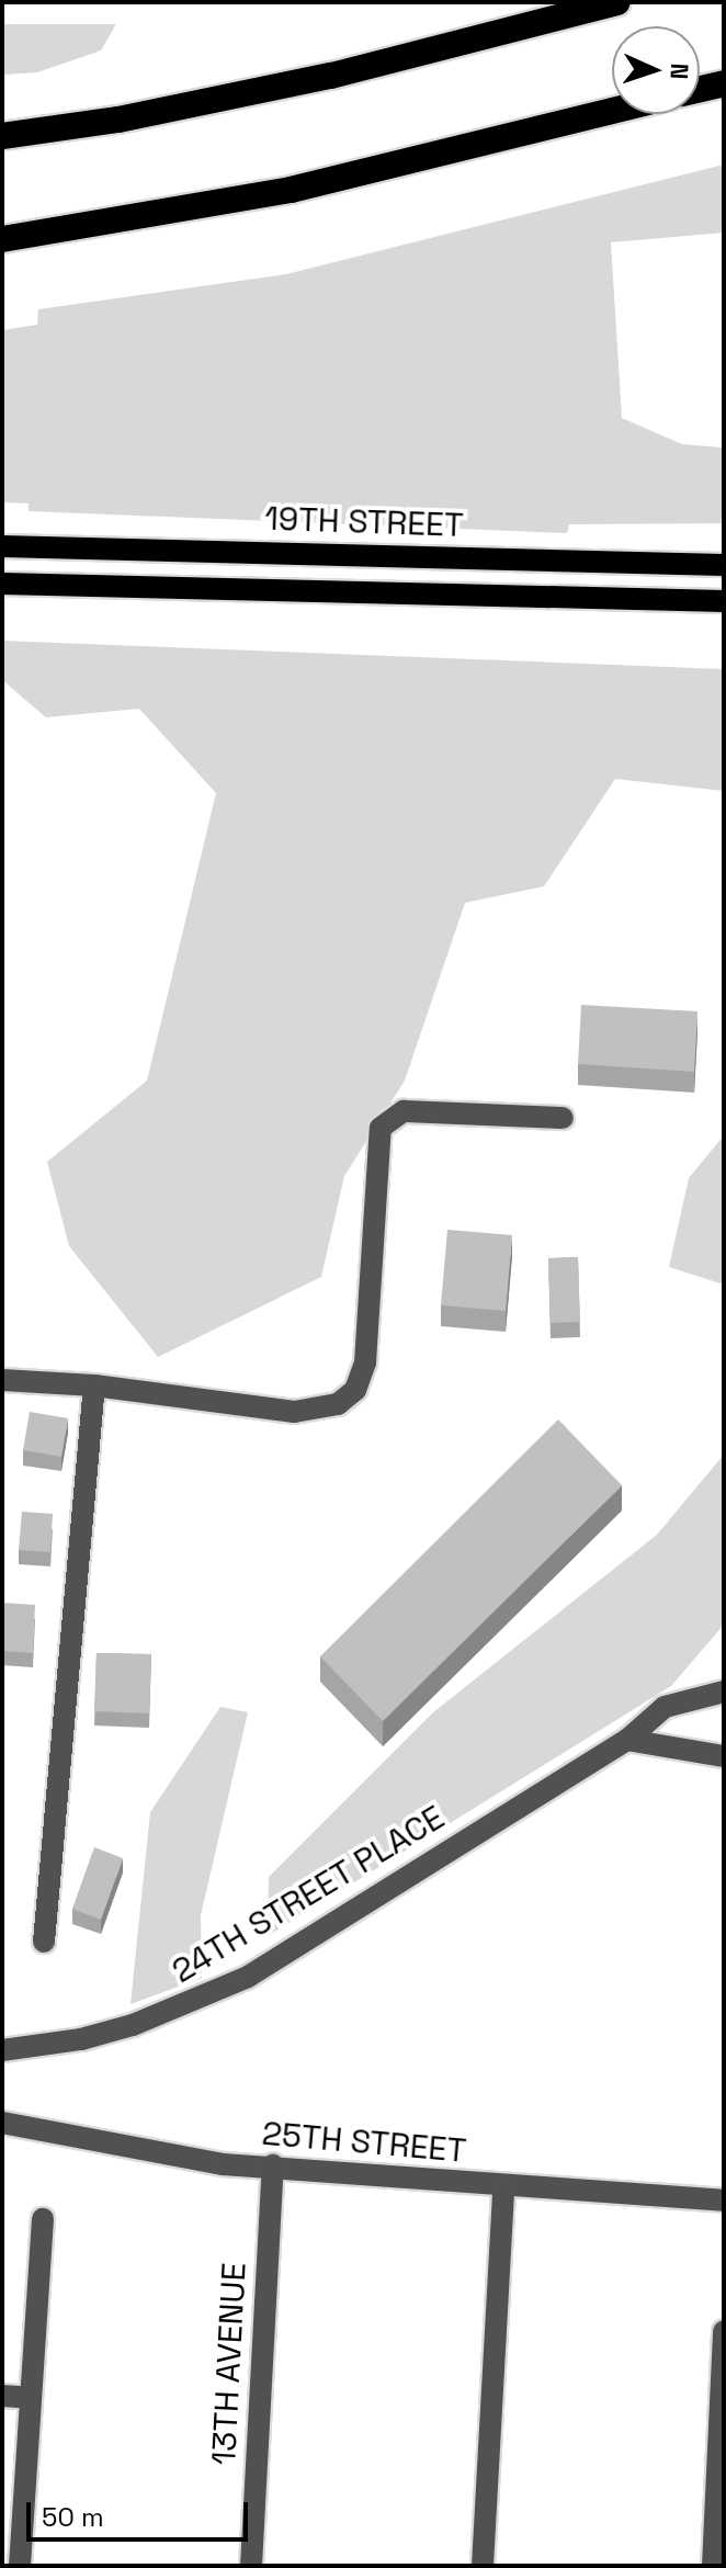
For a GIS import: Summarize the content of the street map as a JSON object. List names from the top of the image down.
{
  "streets": {
    "main road": ["19TH STREET"],
    "street": ["24TH STREET PLACE", "25TH STREET", "13TH AVENUE"]
  },
  "crossings": [
    ["25TH STREET", "13TH AVENUE"]
  ],
  "scale_bar": "50 m",
  "north": "right"
}
